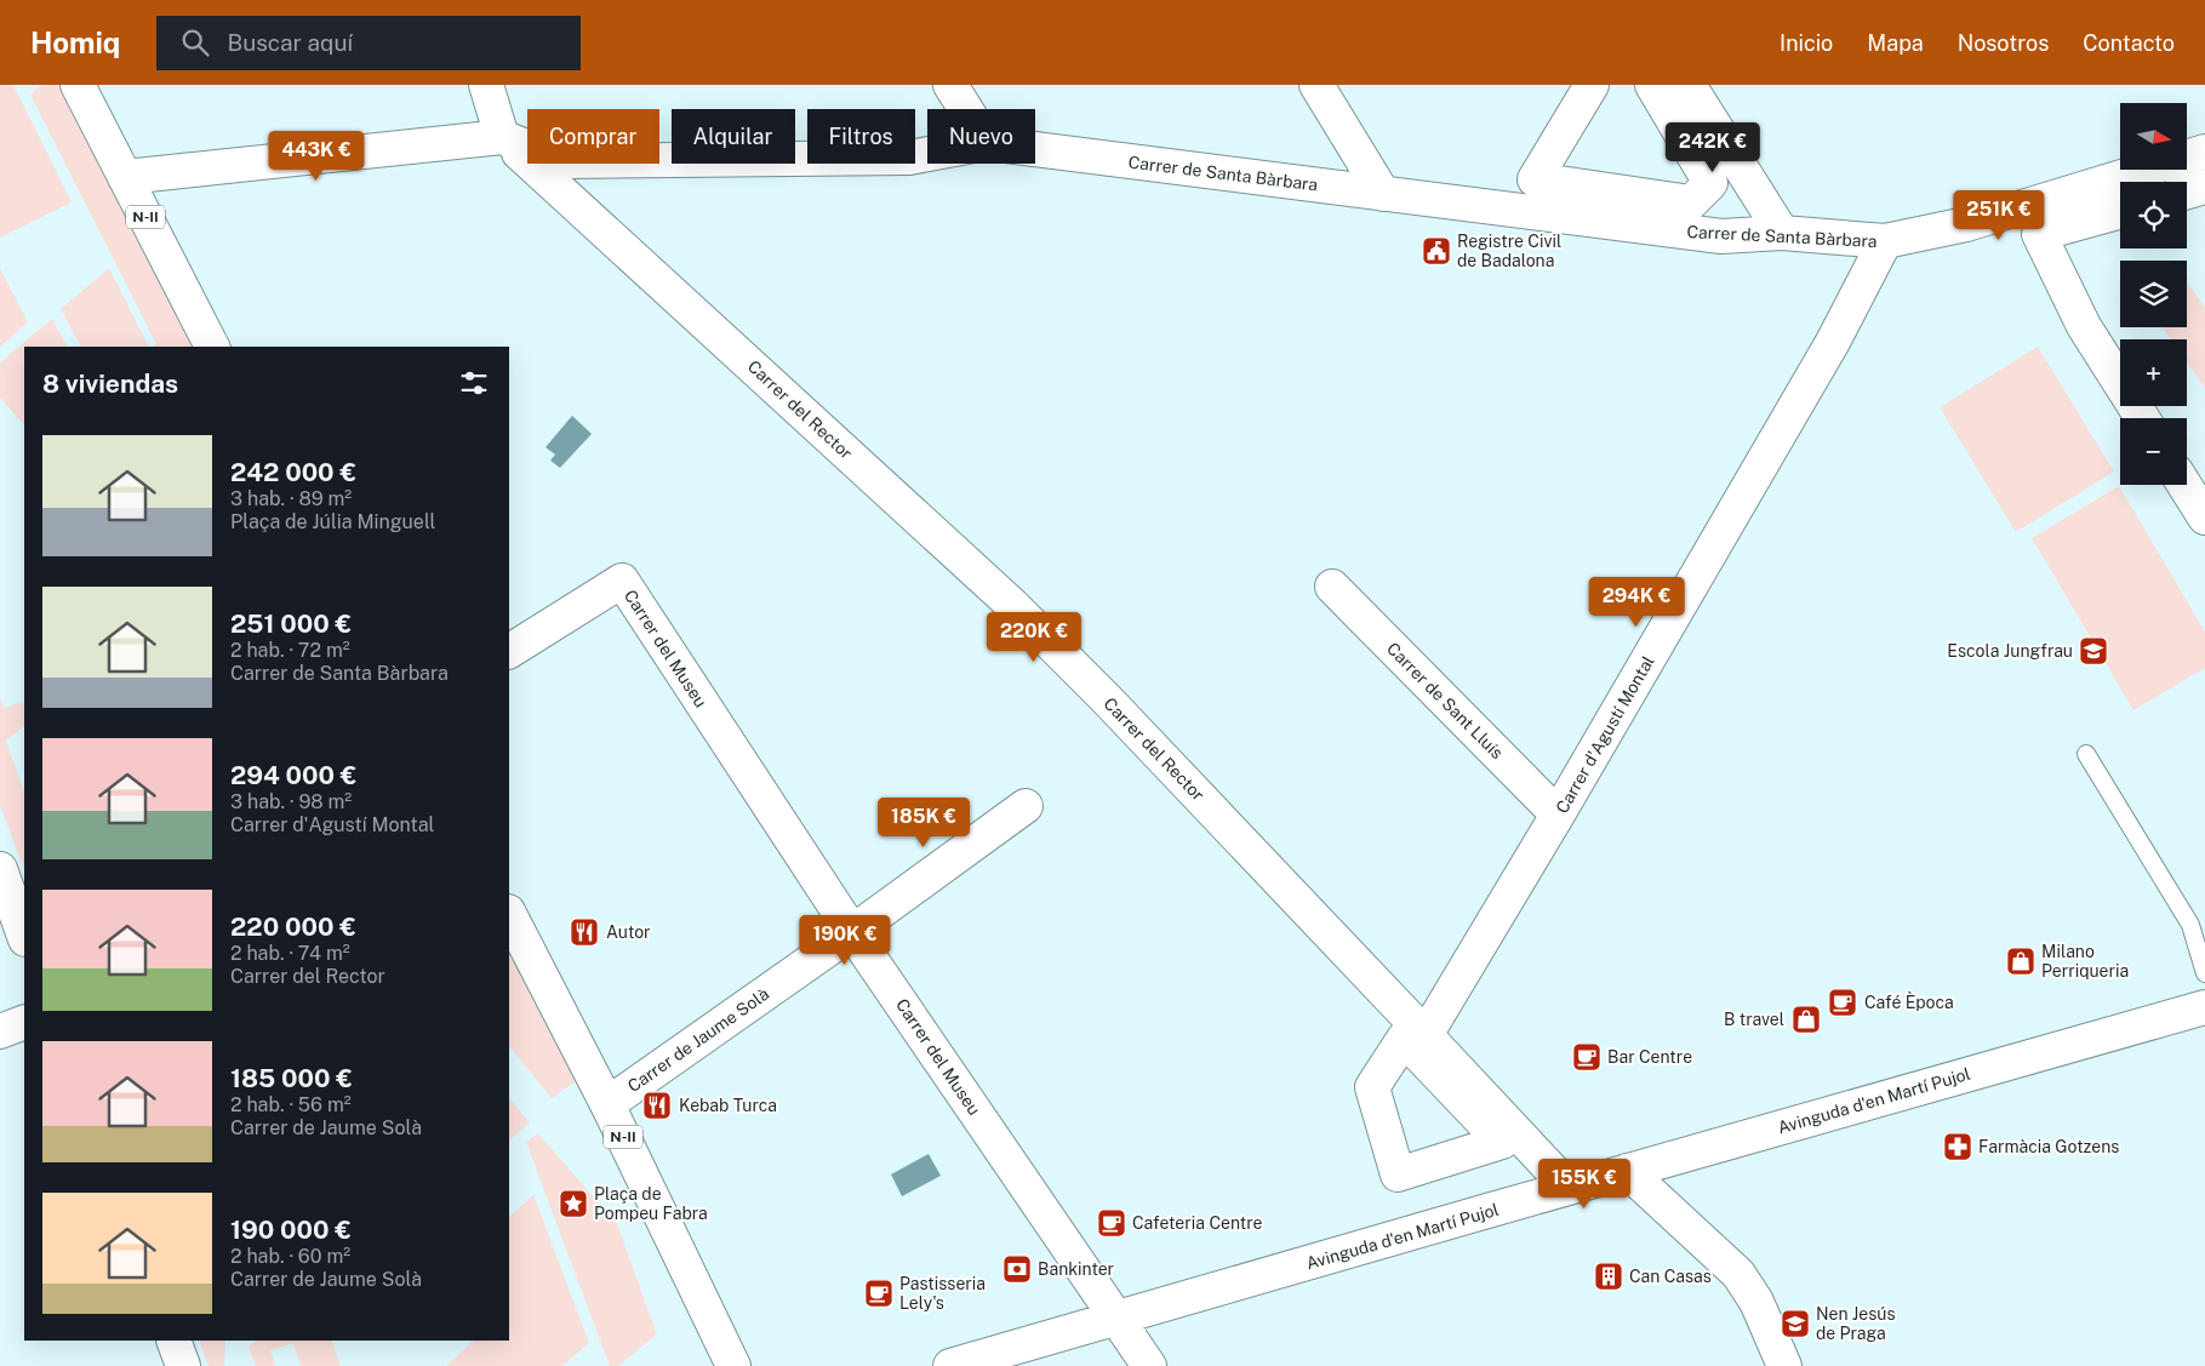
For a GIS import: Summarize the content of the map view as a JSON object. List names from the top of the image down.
{
  "streets": {
    "street": [
      "Carrer de Santa Bàrbara",
      "N-II",
      "Carrer del Rector",
      "Carrer del Museu",
      "Carrer de Sant Lluís",
      "Carrer d'Agustí Montal",
      "Carrer de Jaume Solà",
      "Avinguda d'en Martí Pujol"
    ]
  },
  "crossings": [
    ["Carrer de Santa Bàrbara", "N-II"],
    ["Carrer de Santa Bàrbara", "Carrer del Rector"],
    ["Carrer de Santa Bàrbara", "Carrer d'Agustí Montal"],
    ["N-II", "Carrer de Jaume Solà"],
    ["Carrer del Rector", "Carrer d'Agustí Montal"],
    ["Carrer del Rector", "Avinguda d'en Martí Pujol"],
    ["Carrer del Museu", "Carrer de Jaume Solà"],
    ["Carrer del Museu", "Avinguda d'en Martí Pujol"],
    ["Carrer de Sant Lluís", "Carrer d'Agustí Montal"]
  ],
  "places": {
    "public building": ["Registre Civil de Badalona"],
    "school or university": ["Escola Jungfrau", "Nen Jesús de Praga"],
    "restaurant": ["Autor", "Kebab Turca"],
    "shop": ["Milano Perriqueria", "B travel"],
    "cafe": [
      "Café Època",
      "Bar Centre",
      "Cafeteria Centre",
      "Pastisseria Lely's"
    ],
    "pharmacy": ["Farmàcia Gotzens"],
    "place": ["Plaça de Pompeu Fabra"],
    "bank": ["Bankinter"],
    "building": ["Can Casas"]
  },
  "north": "right",
  "page": {
    "header": "Homiq",
    "search": "Buscar aquí",
    "nav": [
      "Inicio",
      "Mapa",
      "Nosotros",
      "Contacto"
    ],
    "map_buttons": ["+", "−"],
    "chip": [
      "Comprar",
      "Alquilar",
      "Filtros",
      "Nuevo"
    ],
    "price": [
      "242K €",
      "443K €",
      "251K €",
      "294K €",
      "220K €",
      "185K €",
      "190K €",
      "155K €"
    ],
    "heading": "8 viviendas",
    "list": [
      {
        "name": "242 000 €",
        "note": "3 hab. · 89 m² · Plaça de Júlia Minguell"
      },
      {
        "name": "251 000 €",
        "note": "2 hab. · 72 m² · Carrer de Santa Bàrbara"
      },
      {
        "name": "294 000 €",
        "note": "3 hab. · 98 m² · Carrer d'Agustí Montal"
      },
      {
        "name": "220 000 €",
        "note": "2 hab. · 74 m² · Carrer del Rector"
      },
      {
        "name": "185 000 €",
        "note": "2 hab. · 56 m² · Carrer de Jaume Solà"
      },
      {
        "name": "190 000 €",
        "note": "2 hab. · 60 m² · Carrer de Jaume Solà"
      }
    ]
  }
}
